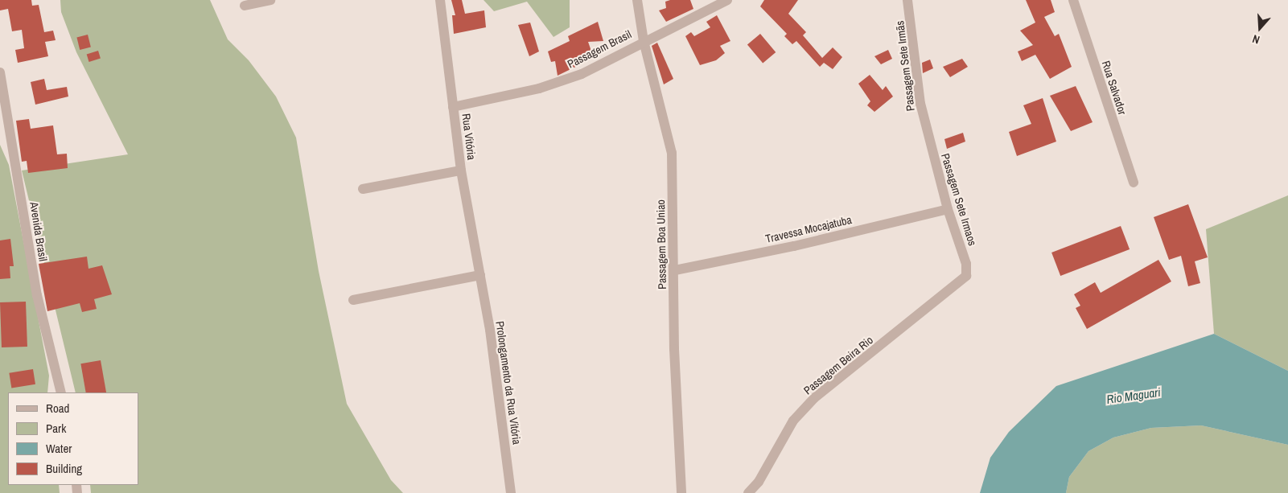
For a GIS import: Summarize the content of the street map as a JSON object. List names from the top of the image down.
{
  "streets": {
    "street": [
      "Passagem Brasil",
      "Passagem Sete Irmãs",
      "Rua Salvador",
      "Rua Vitória",
      "Passagem Sete Irmaos",
      "Travessa Mocajatuba",
      "Avenida Brasil",
      "Passagem Boa Uniao",
      "Passagem Beira Rio",
      "Prolongamento da Rua Vitória"
    ]
  },
  "crossings": [
    ["Passagem Brasil", "Rua Vitória"],
    ["Passagem Brasil", "Passagem Boa Uniao"],
    ["Passagem Sete Irmãs", "Passagem Sete Irmaos"],
    ["Rua Vitória", "Prolongamento da Rua Vitória"],
    ["Passagem Sete Irmaos", "Travessa Mocajatuba"],
    ["Passagem Sete Irmaos", "Passagem Beira Rio"],
    ["Travessa Mocajatuba", "Passagem Boa Uniao"]
  ],
  "water": ["Rio Maguari"],
  "legend": [
    "Road",
    "Park",
    "Water",
    "Building"
  ],
  "north": "bottom"
}
